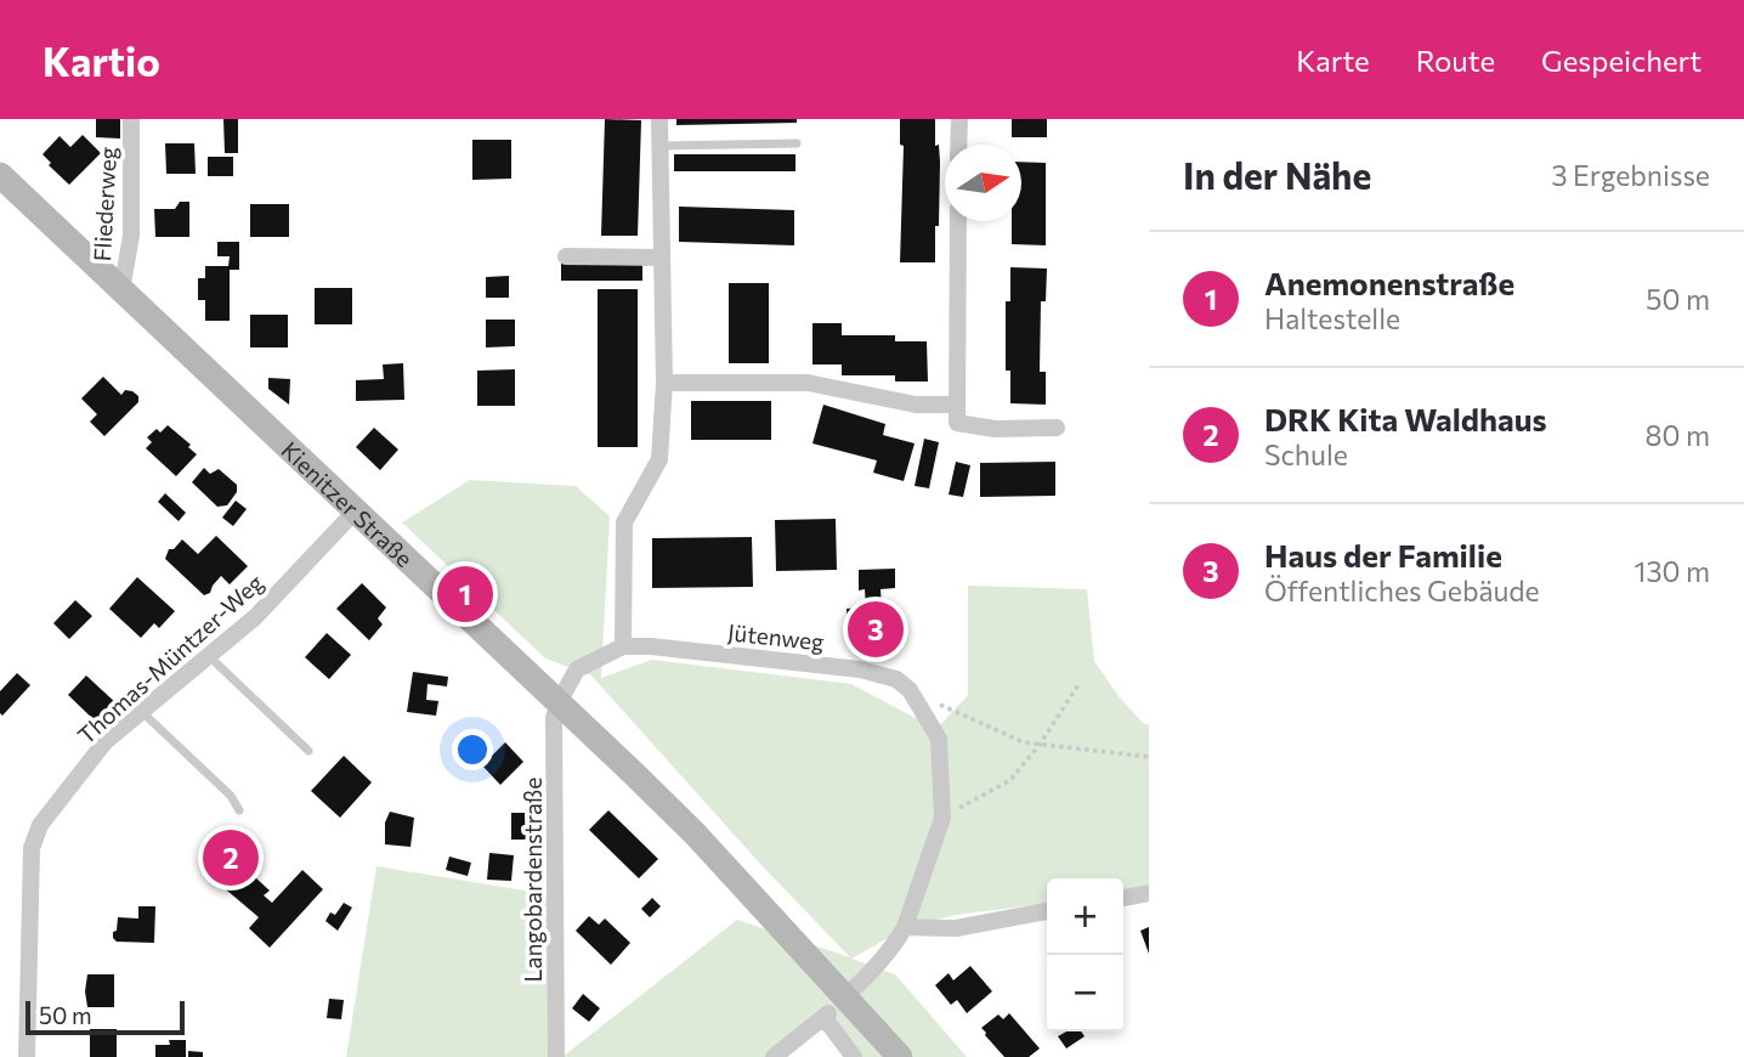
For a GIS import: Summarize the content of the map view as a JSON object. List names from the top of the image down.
{
  "streets": {
    "street": [
      "Fliederweg",
      "Kienitzer Straße",
      "Jütenweg",
      "Thomas-Müntzer-Weg",
      "Langobardenstraße"
    ]
  },
  "crossings": [
    ["Fliederweg", "Kienitzer Straße"],
    ["Kienitzer Straße", "Jütenweg"],
    ["Kienitzer Straße", "Thomas-Müntzer-Weg"],
    ["Kienitzer Straße", "Langobardenstraße"],
    ["Jütenweg", "Langobardenstraße"]
  ],
  "scale_bar": "50 m",
  "north": "right",
  "page": {
    "header": "Kartio",
    "nav": ["Karte", "Route", "Gespeichert"],
    "heading": ["In der Nähe", "3 Ergebnisse"],
    "list": [
      {
        "mark": "1",
        "name": "Anemonenstraße",
        "note": "Haltestelle",
        "value": "50 m"
      },
      {
        "mark": "2",
        "name": "DRK Kita Waldhaus",
        "note": "Schule",
        "value": "80 m"
      },
      {
        "mark": "3",
        "name": "Haus der Familie",
        "note": "Öffentliches Gebäude",
        "value": "130 m"
      }
    ],
    "pins": ["1", "3", "2"],
    "map_buttons": ["+", "−"],
    "scale": "50 m"
  }
}
